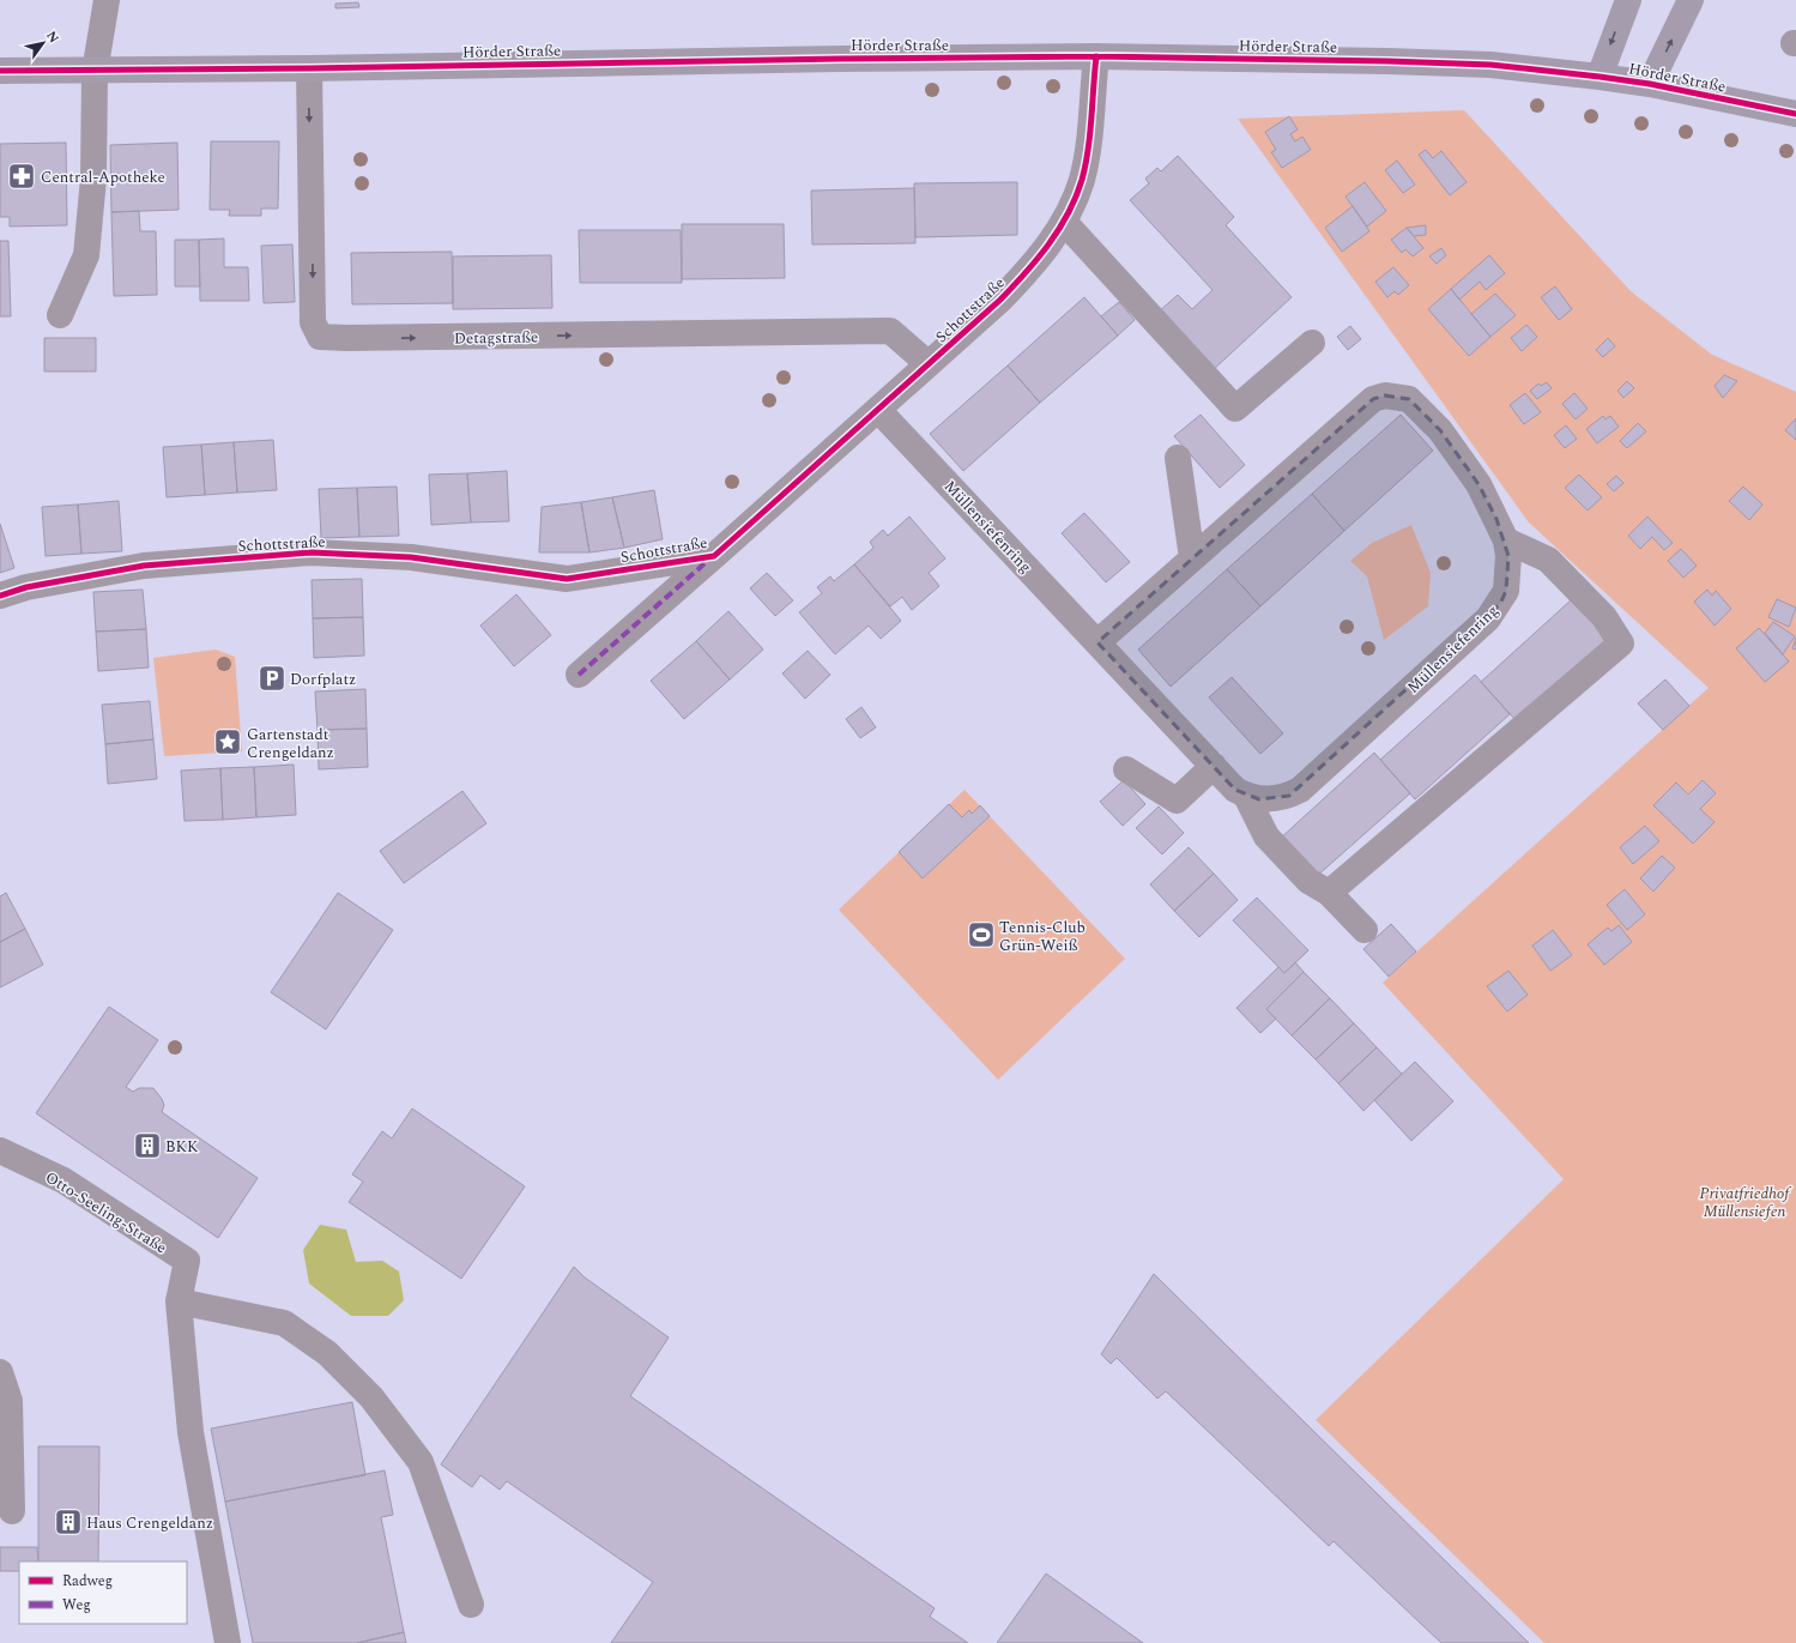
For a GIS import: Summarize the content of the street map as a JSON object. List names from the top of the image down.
{
  "streets": {
    "main road": ["Hörder Straße"],
    "street": [
      "Schottstraße",
      "Detagstraße",
      "Müllensiefenring",
      "Otto-Seeling-Straße"
    ]
  },
  "crossings": [
    ["Hörder Straße", "Schottstraße"],
    ["Hörder Straße", "Detagstraße"],
    ["Schottstraße", "Detagstraße"],
    ["Schottstraße", "Müllensiefenring"]
  ],
  "parks": ["Privatfriedhof Müllensiefen"],
  "places": {
    "pharmacy": ["Central-Apotheke"],
    "parking": ["Dorfplatz"],
    "place": ["Gartenstadt Crengeldanz"],
    "sports": ["Tennis-Club Grün-Weiß"],
    "building": ["BKK", "Haus Crengeldanz"]
  },
  "legend": ["Radweg", "Weg"],
  "north": "top right"
}
